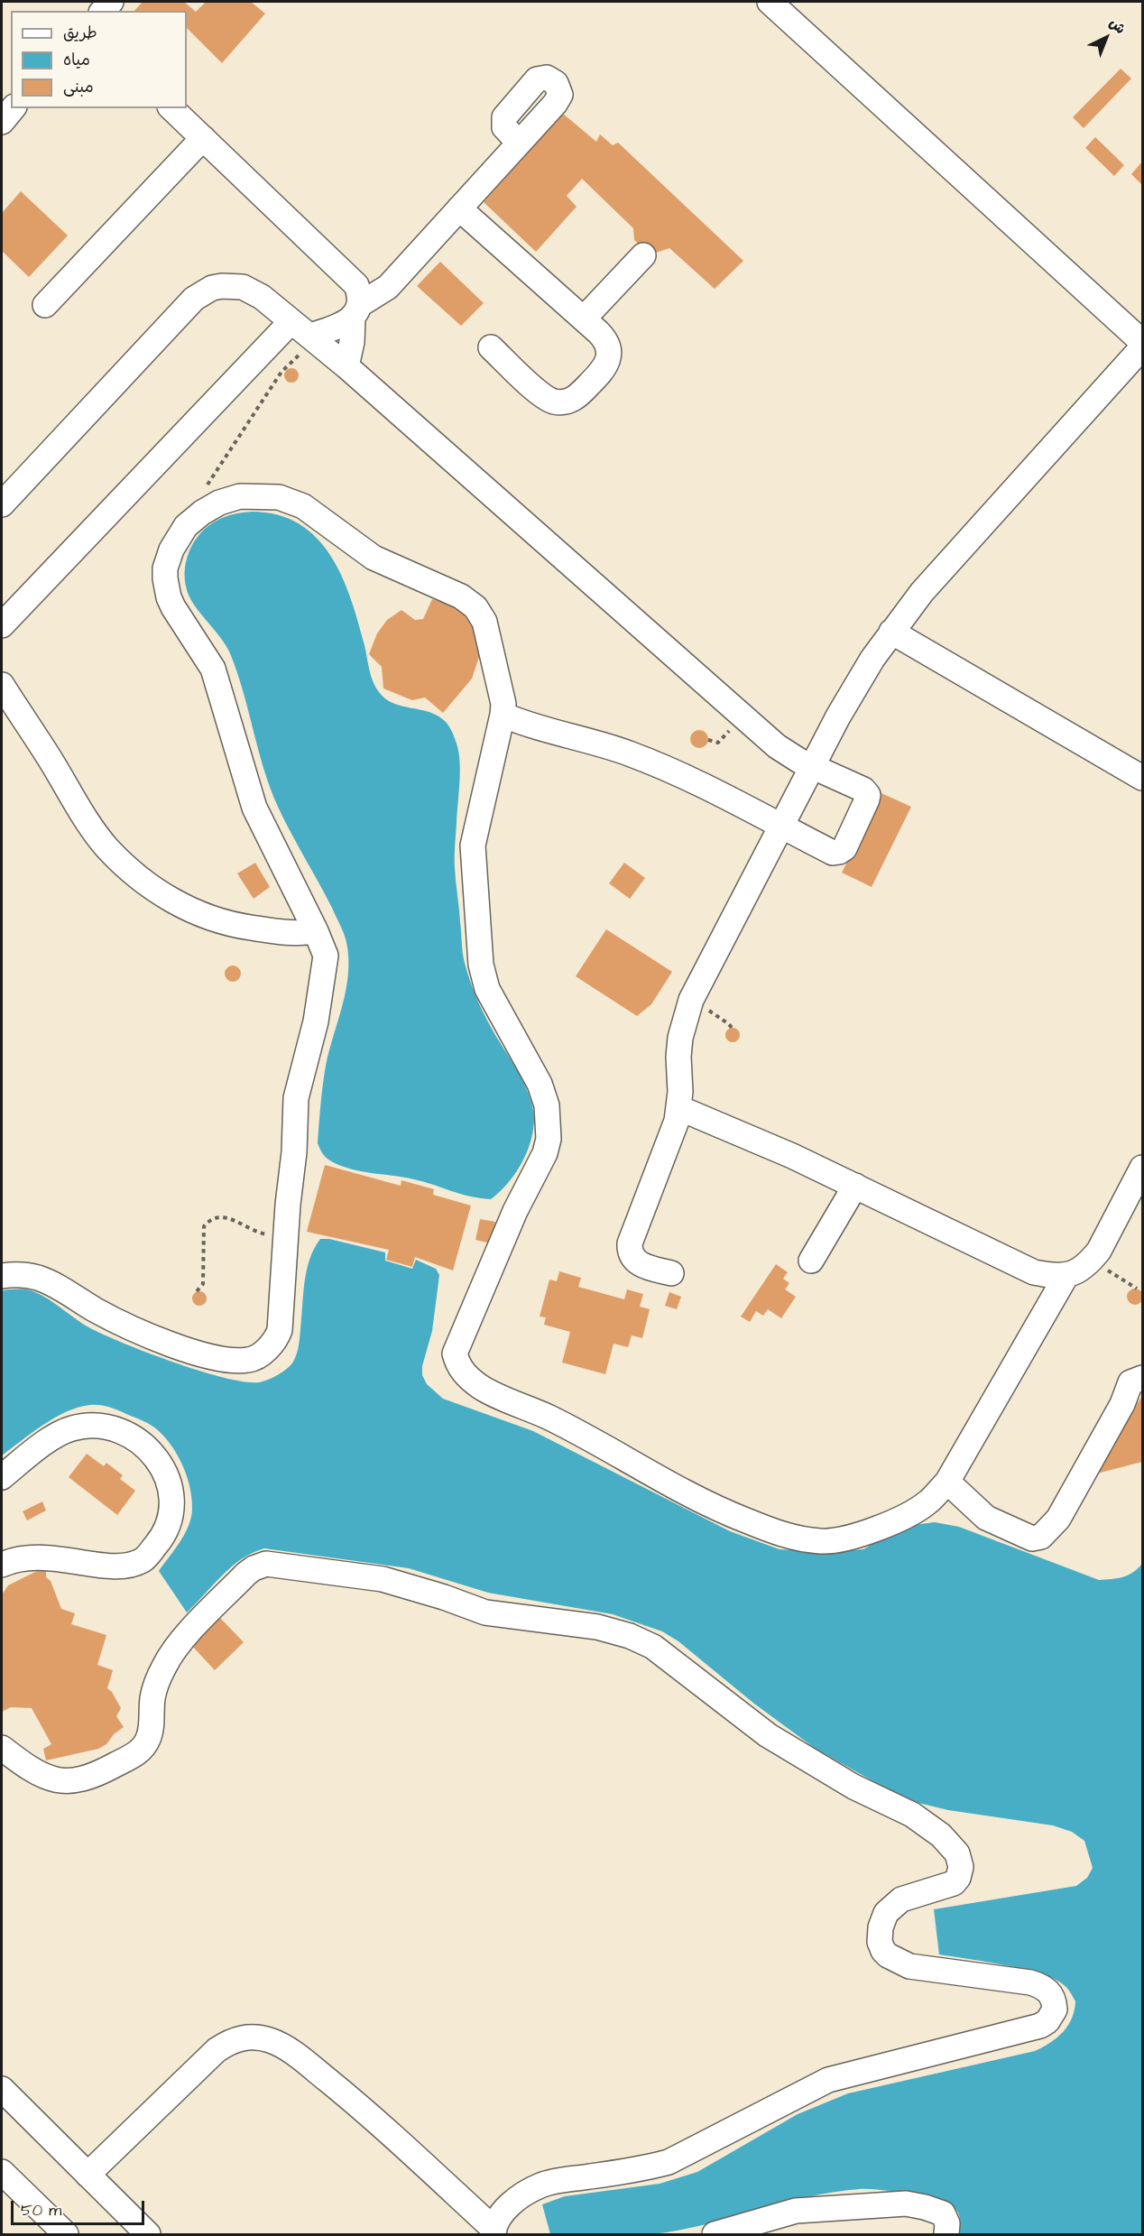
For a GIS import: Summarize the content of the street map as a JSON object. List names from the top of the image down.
{
  "legend": ["طريق", "مياه", "مبنى"],
  "scale_bar": "50 m",
  "north": "top right"
}
